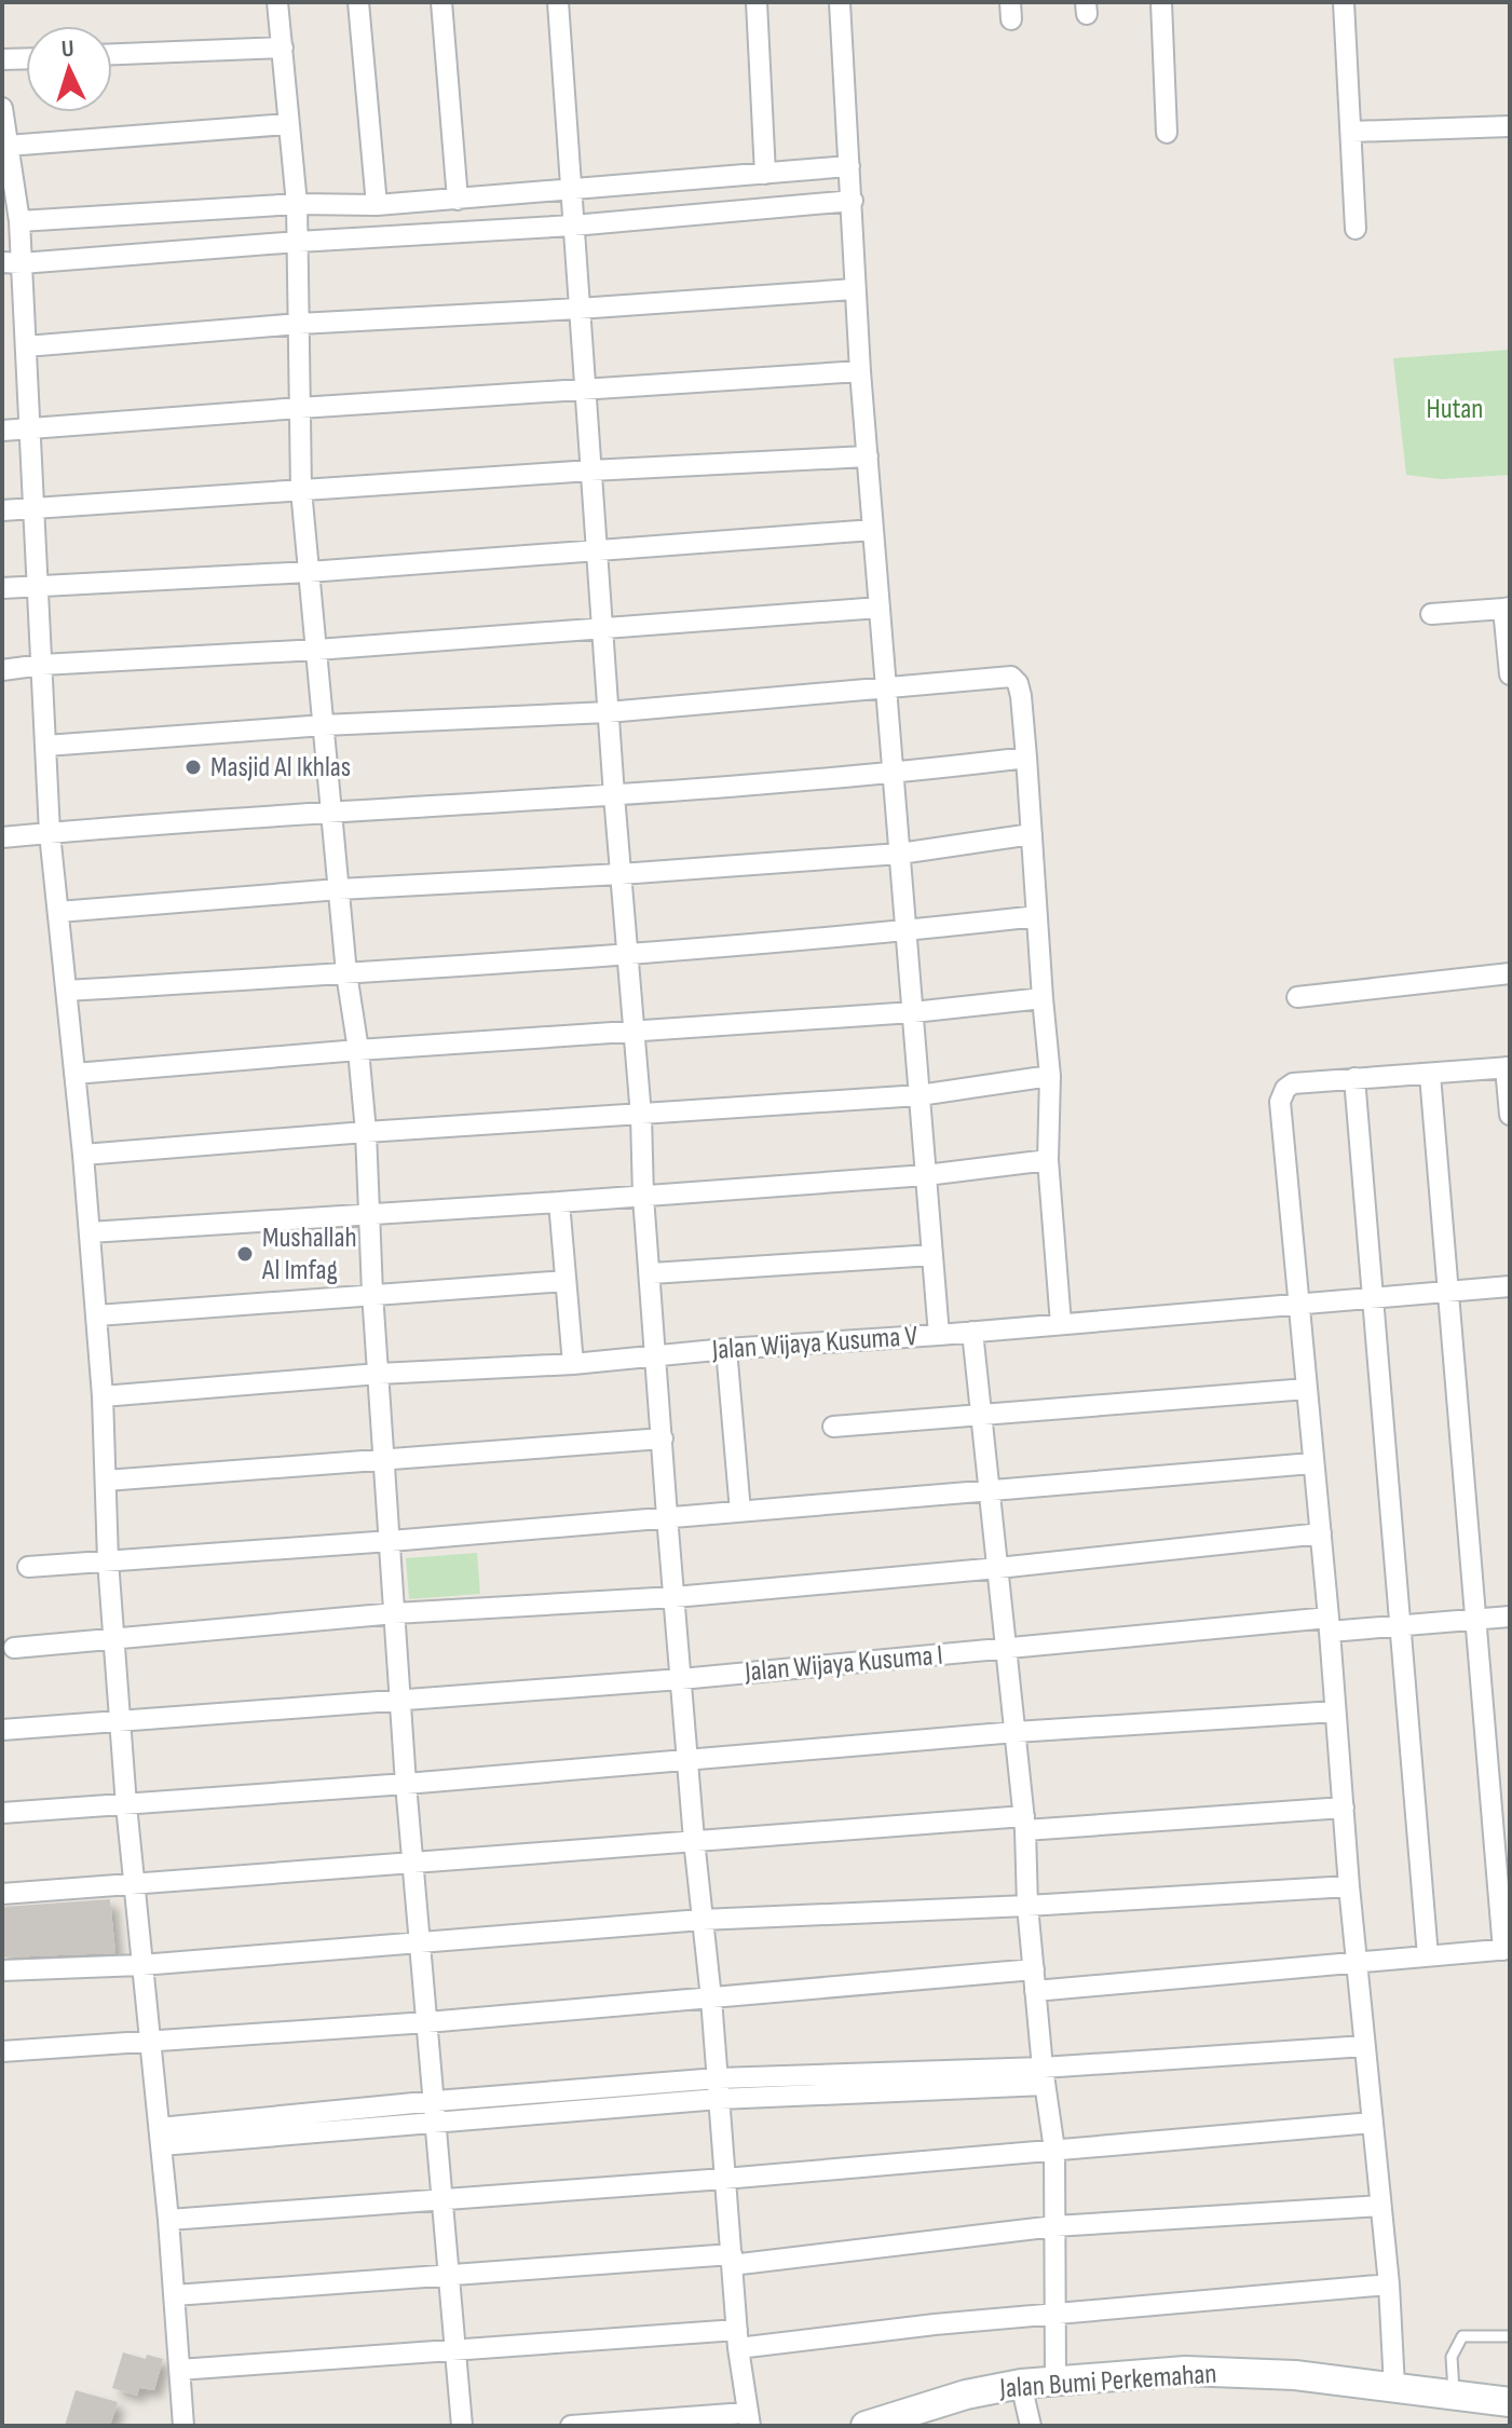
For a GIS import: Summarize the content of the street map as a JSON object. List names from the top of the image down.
{
  "streets": {
    "street": ["Jalan Wijaya Kusuma V", "Jalan Wijaya Kusuma I", "Jalan Bumi Perkemahan"]
  },
  "parks": ["Hutan"],
  "places": ["Masjid Al Ikhlas", "Mushallah Al Imfag"],
  "north": "top"
}
